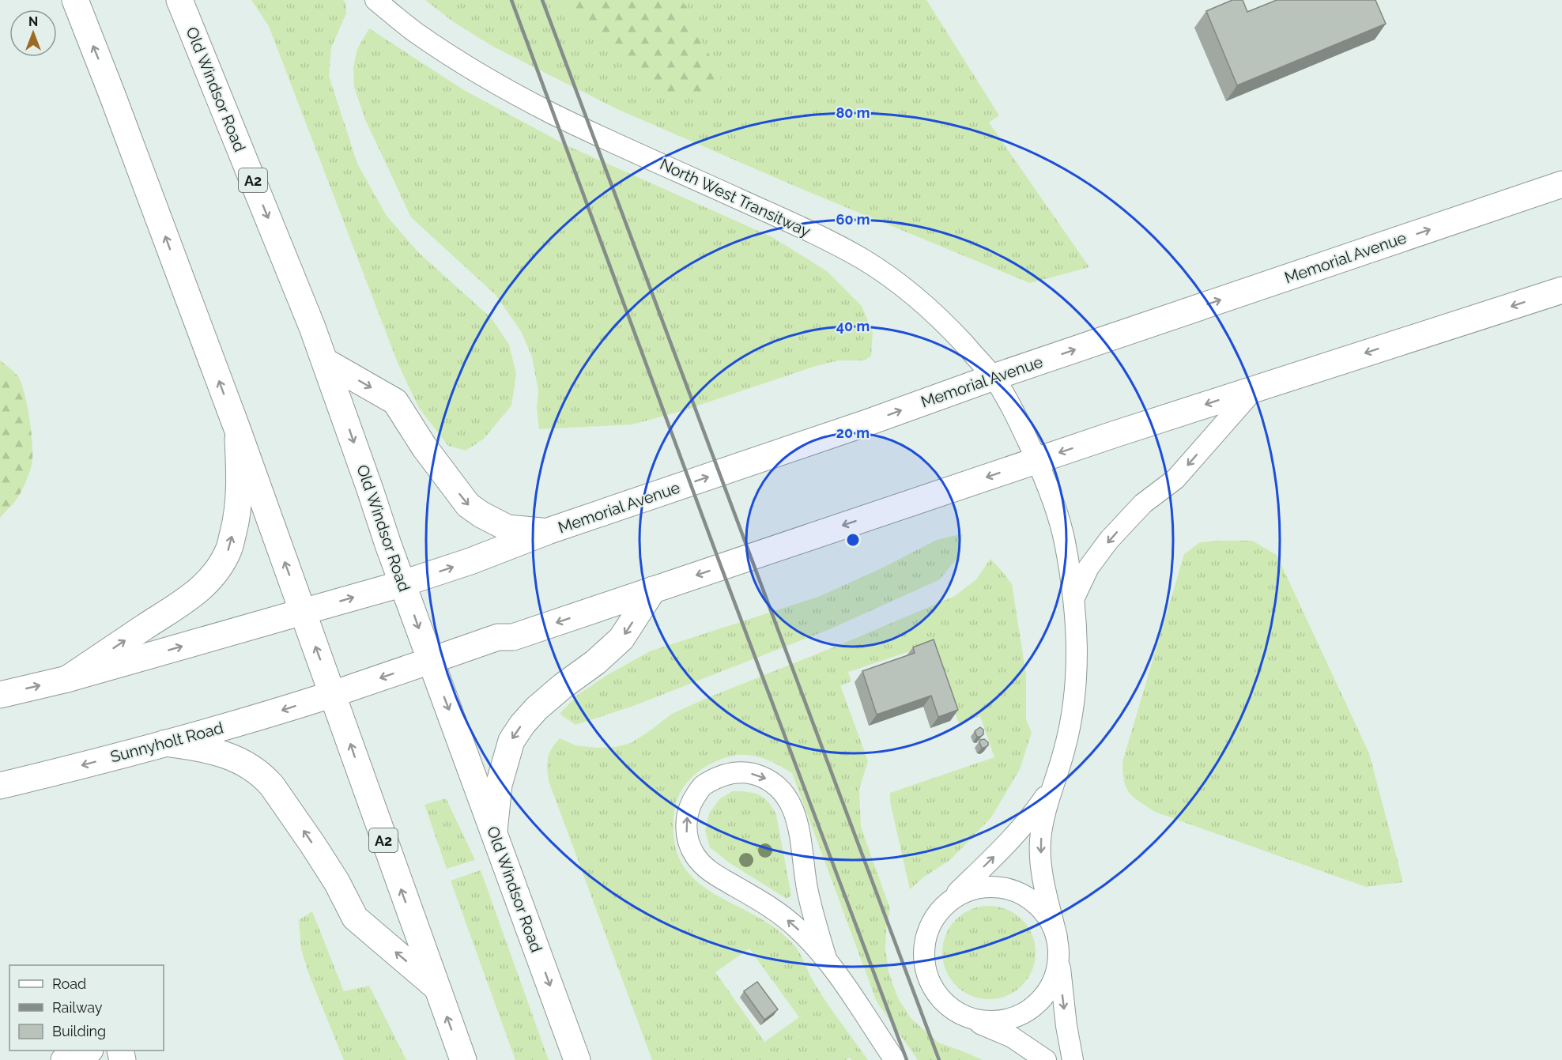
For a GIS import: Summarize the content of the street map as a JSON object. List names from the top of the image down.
{
  "streets": {
    "main road": [
      "Old Windsor Road",
      "A2",
      "Memorial Avenue",
      "Sunnyholt Road"
    ],
    "lane": ["North West Transitway"]
  },
  "crossings": [
    ["Old Windsor Road", "Memorial Avenue"],
    ["Old Windsor Road", "Sunnyholt Road"],
    ["A2", "Memorial Avenue"],
    ["A2", "Sunnyholt Road"],
    ["North West Transitway", "Memorial Avenue"]
  ],
  "legend": ["Road", "Railway", "Building"],
  "north": "top",
  "rings": [
    "80 m",
    "60 m",
    "40 m",
    "20 m"
  ]
}
